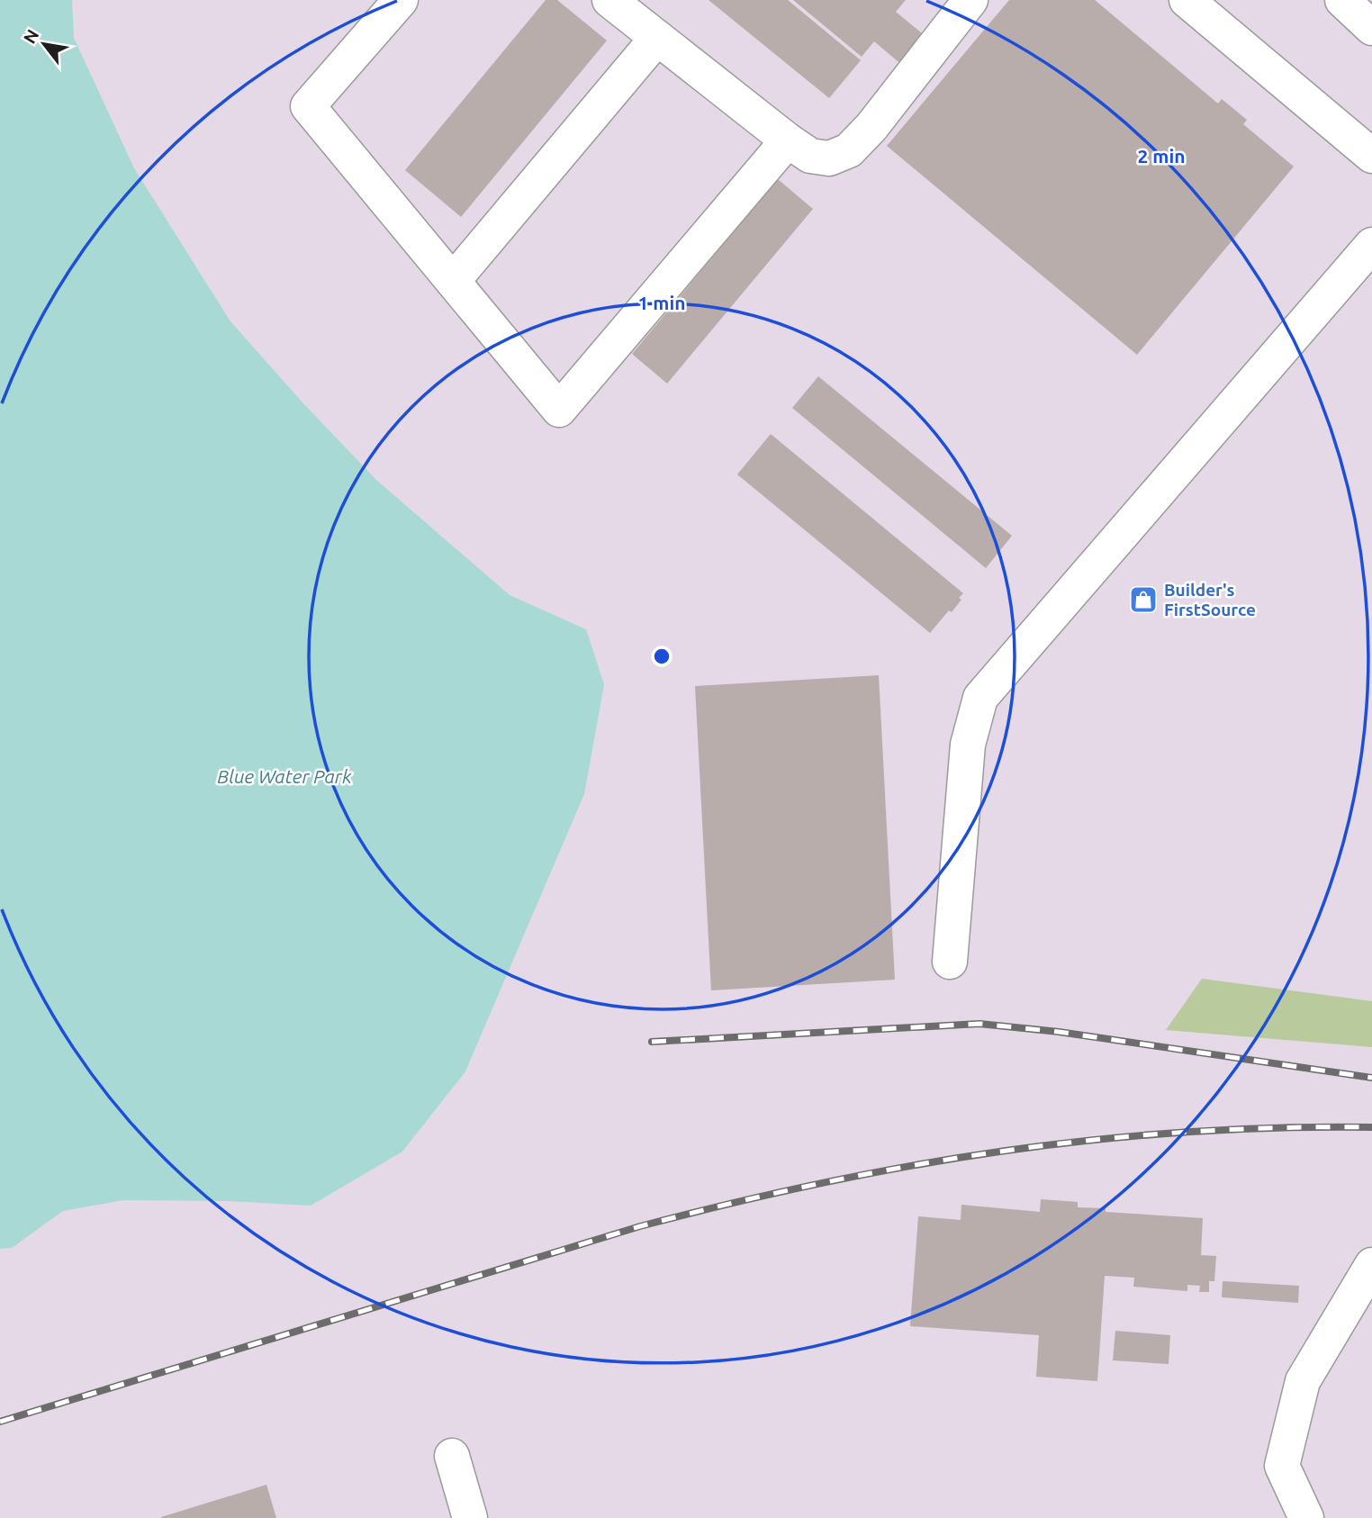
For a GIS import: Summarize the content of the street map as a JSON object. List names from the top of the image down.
{
  "water": ["Blue Water Park"],
  "places": {
    "shop": ["Builder's FirstSource"]
  },
  "north": "top left",
  "rings": ["2 min", "1 min"]
}
